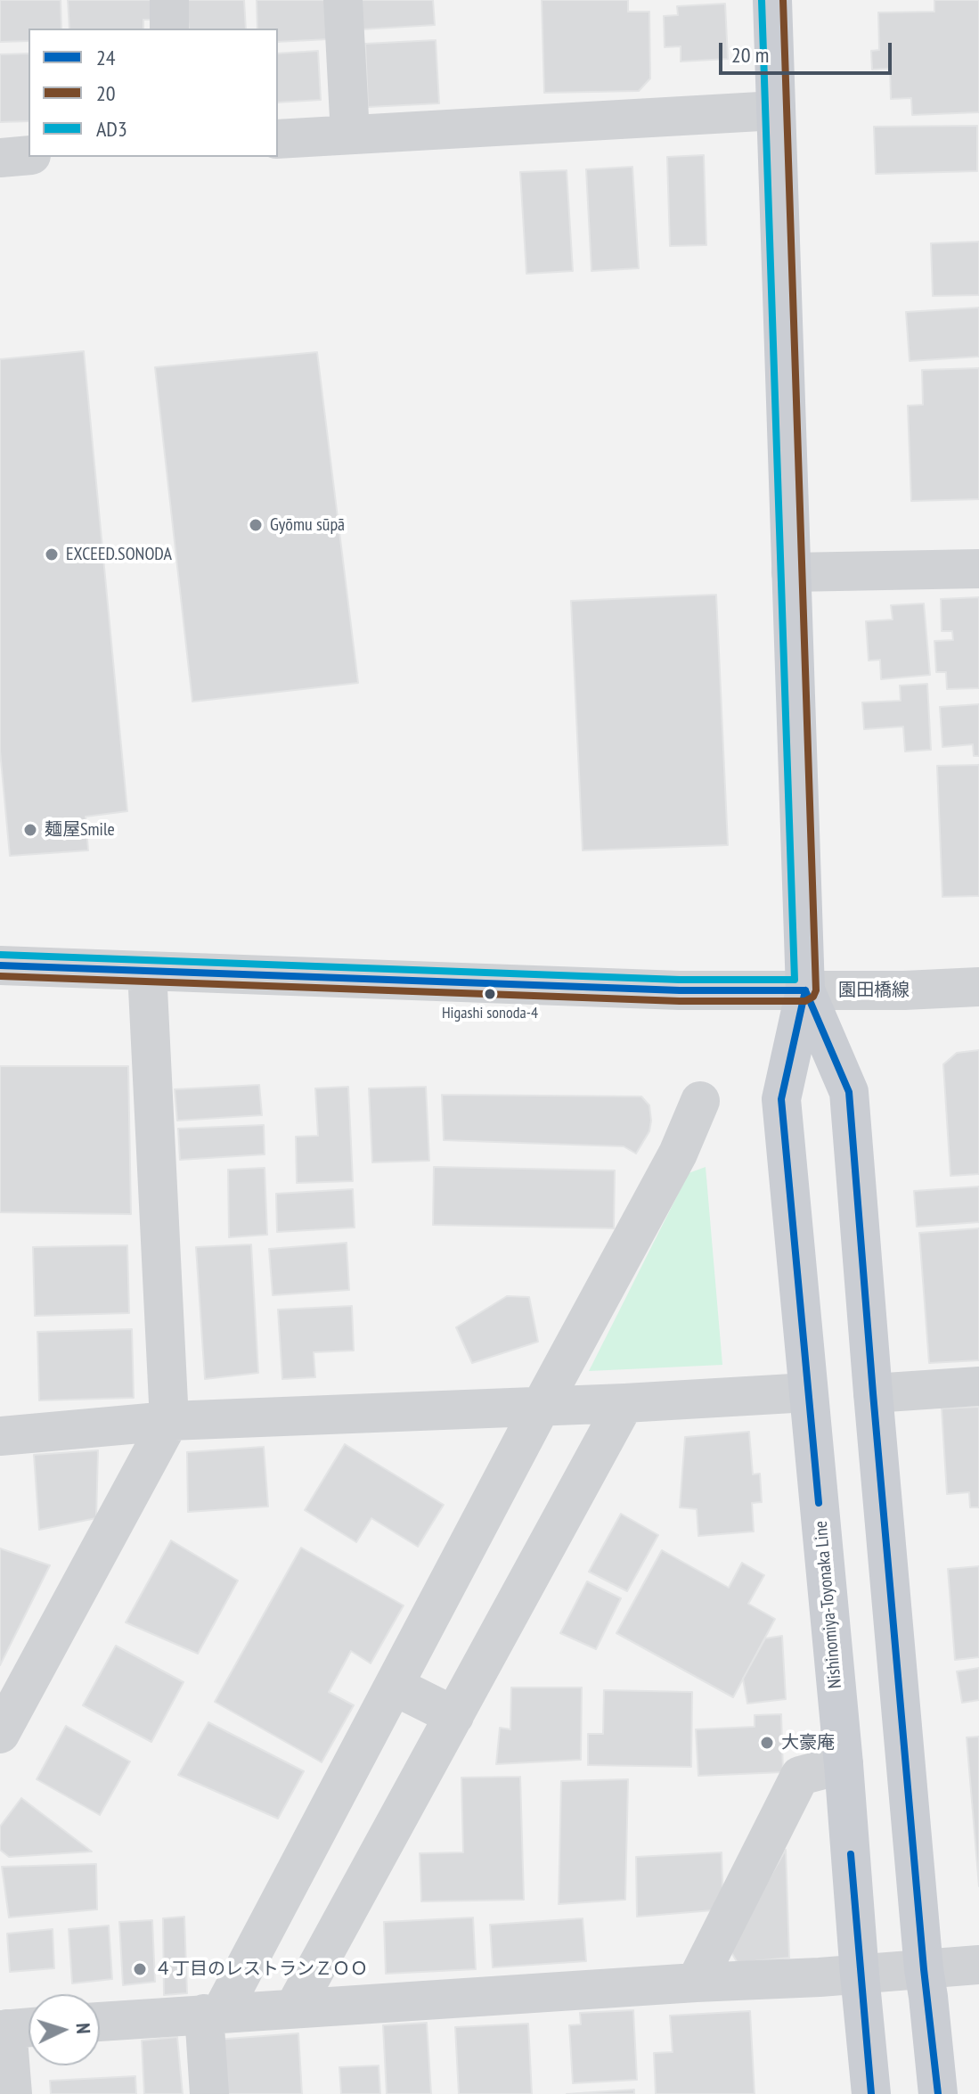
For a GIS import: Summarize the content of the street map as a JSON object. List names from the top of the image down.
{
  "streets": {
    "main road": ["Nishinomiya-Toyonaka Line"],
    "street": ["園田橋線"]
  },
  "crossings": [
    ["園田橋線", "Nishinomiya-Toyonaka Line"]
  ],
  "places": [
    "Gyōmu sūpā",
    "EXCEED.SONODA",
    "麺屋Smile",
    "Higashi sonoda-4",
    "大豪庵",
    "４丁目のレストランＺＯＯ"
  ],
  "lines": ["transit line 20", "transit line AD3", "transit line 24"],
  "legend": ["24", "20", "AD3"],
  "scale_bar": "20 m",
  "north": "right"
}
